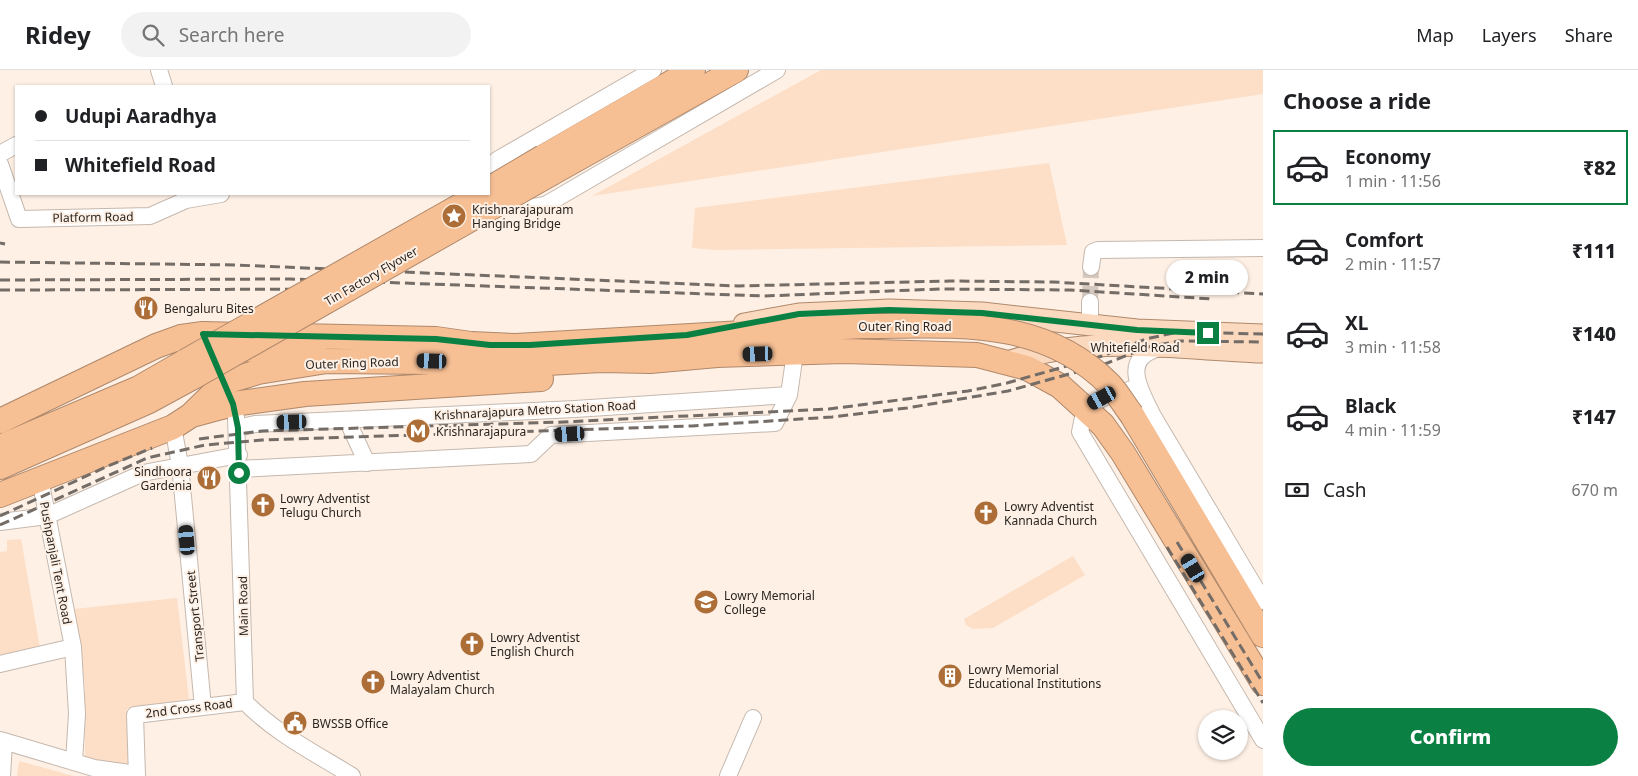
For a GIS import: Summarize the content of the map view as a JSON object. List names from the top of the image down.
{
  "streets": {
    "highway": ["Tin Factory Flyover", "Outer Ring Road"],
    "main road": ["Whitefield Road"],
    "street": [
      "Platform Road",
      "Krishnarajapura Metro Station Road",
      "Pushpanjali Tent Road",
      "Main Road",
      "Transport Street",
      "2nd Cross Road"
    ]
  },
  "crossings": [
    ["Outer Ring Road", "Whitefield Road"],
    ["Outer Ring Road", "Pushpanjali Tent Road"],
    ["Outer Ring Road", "Main Road"],
    ["Outer Ring Road", "Transport Street"],
    ["Krishnarajapura Metro Station Road", "Main Road"],
    ["Main Road", "2nd Cross Road"],
    ["Transport Street", "2nd Cross Road"]
  ],
  "places": {
    "place": ["Krishnarajapuram Hanging Bridge"],
    "restaurant": ["Bengaluru Bites", "Sindhoora Gardenia"],
    "metro station": ["Krishnarajapura"],
    "church": [
      "Lowry Adventist Telugu Church",
      "Lowry Adventist Kannada Church",
      "Lowry Adventist English Church",
      "Lowry Adventist Malayalam Church"
    ],
    "school or university": ["Lowry Memorial College"],
    "building": ["Lowry Memorial Educational Institutions"],
    "public building": ["BWSSB Office"]
  },
  "page": {
    "header": "Ridey",
    "search": "Search here",
    "nav": ["Map", "Layers", "Share"],
    "heading": "Choose a ride",
    "banner": ["Udupi Aaradhya", "Whitefield Road"],
    "list": [
      {
        "name": "Economy",
        "note": "1 min · 11:56",
        "value": "₹82"
      },
      {
        "name": "Comfort",
        "note": "2 min · 11:57",
        "value": "₹111"
      },
      {
        "name": "XL",
        "note": "3 min · 11:58",
        "value": "₹140"
      },
      {
        "name": "Black",
        "note": "4 min · 11:59",
        "value": "₹147"
      }
    ],
    "bubble": "2 min",
    "pay": ["Cash", "670 m"],
    "buttons": "Confirm"
  }
}
